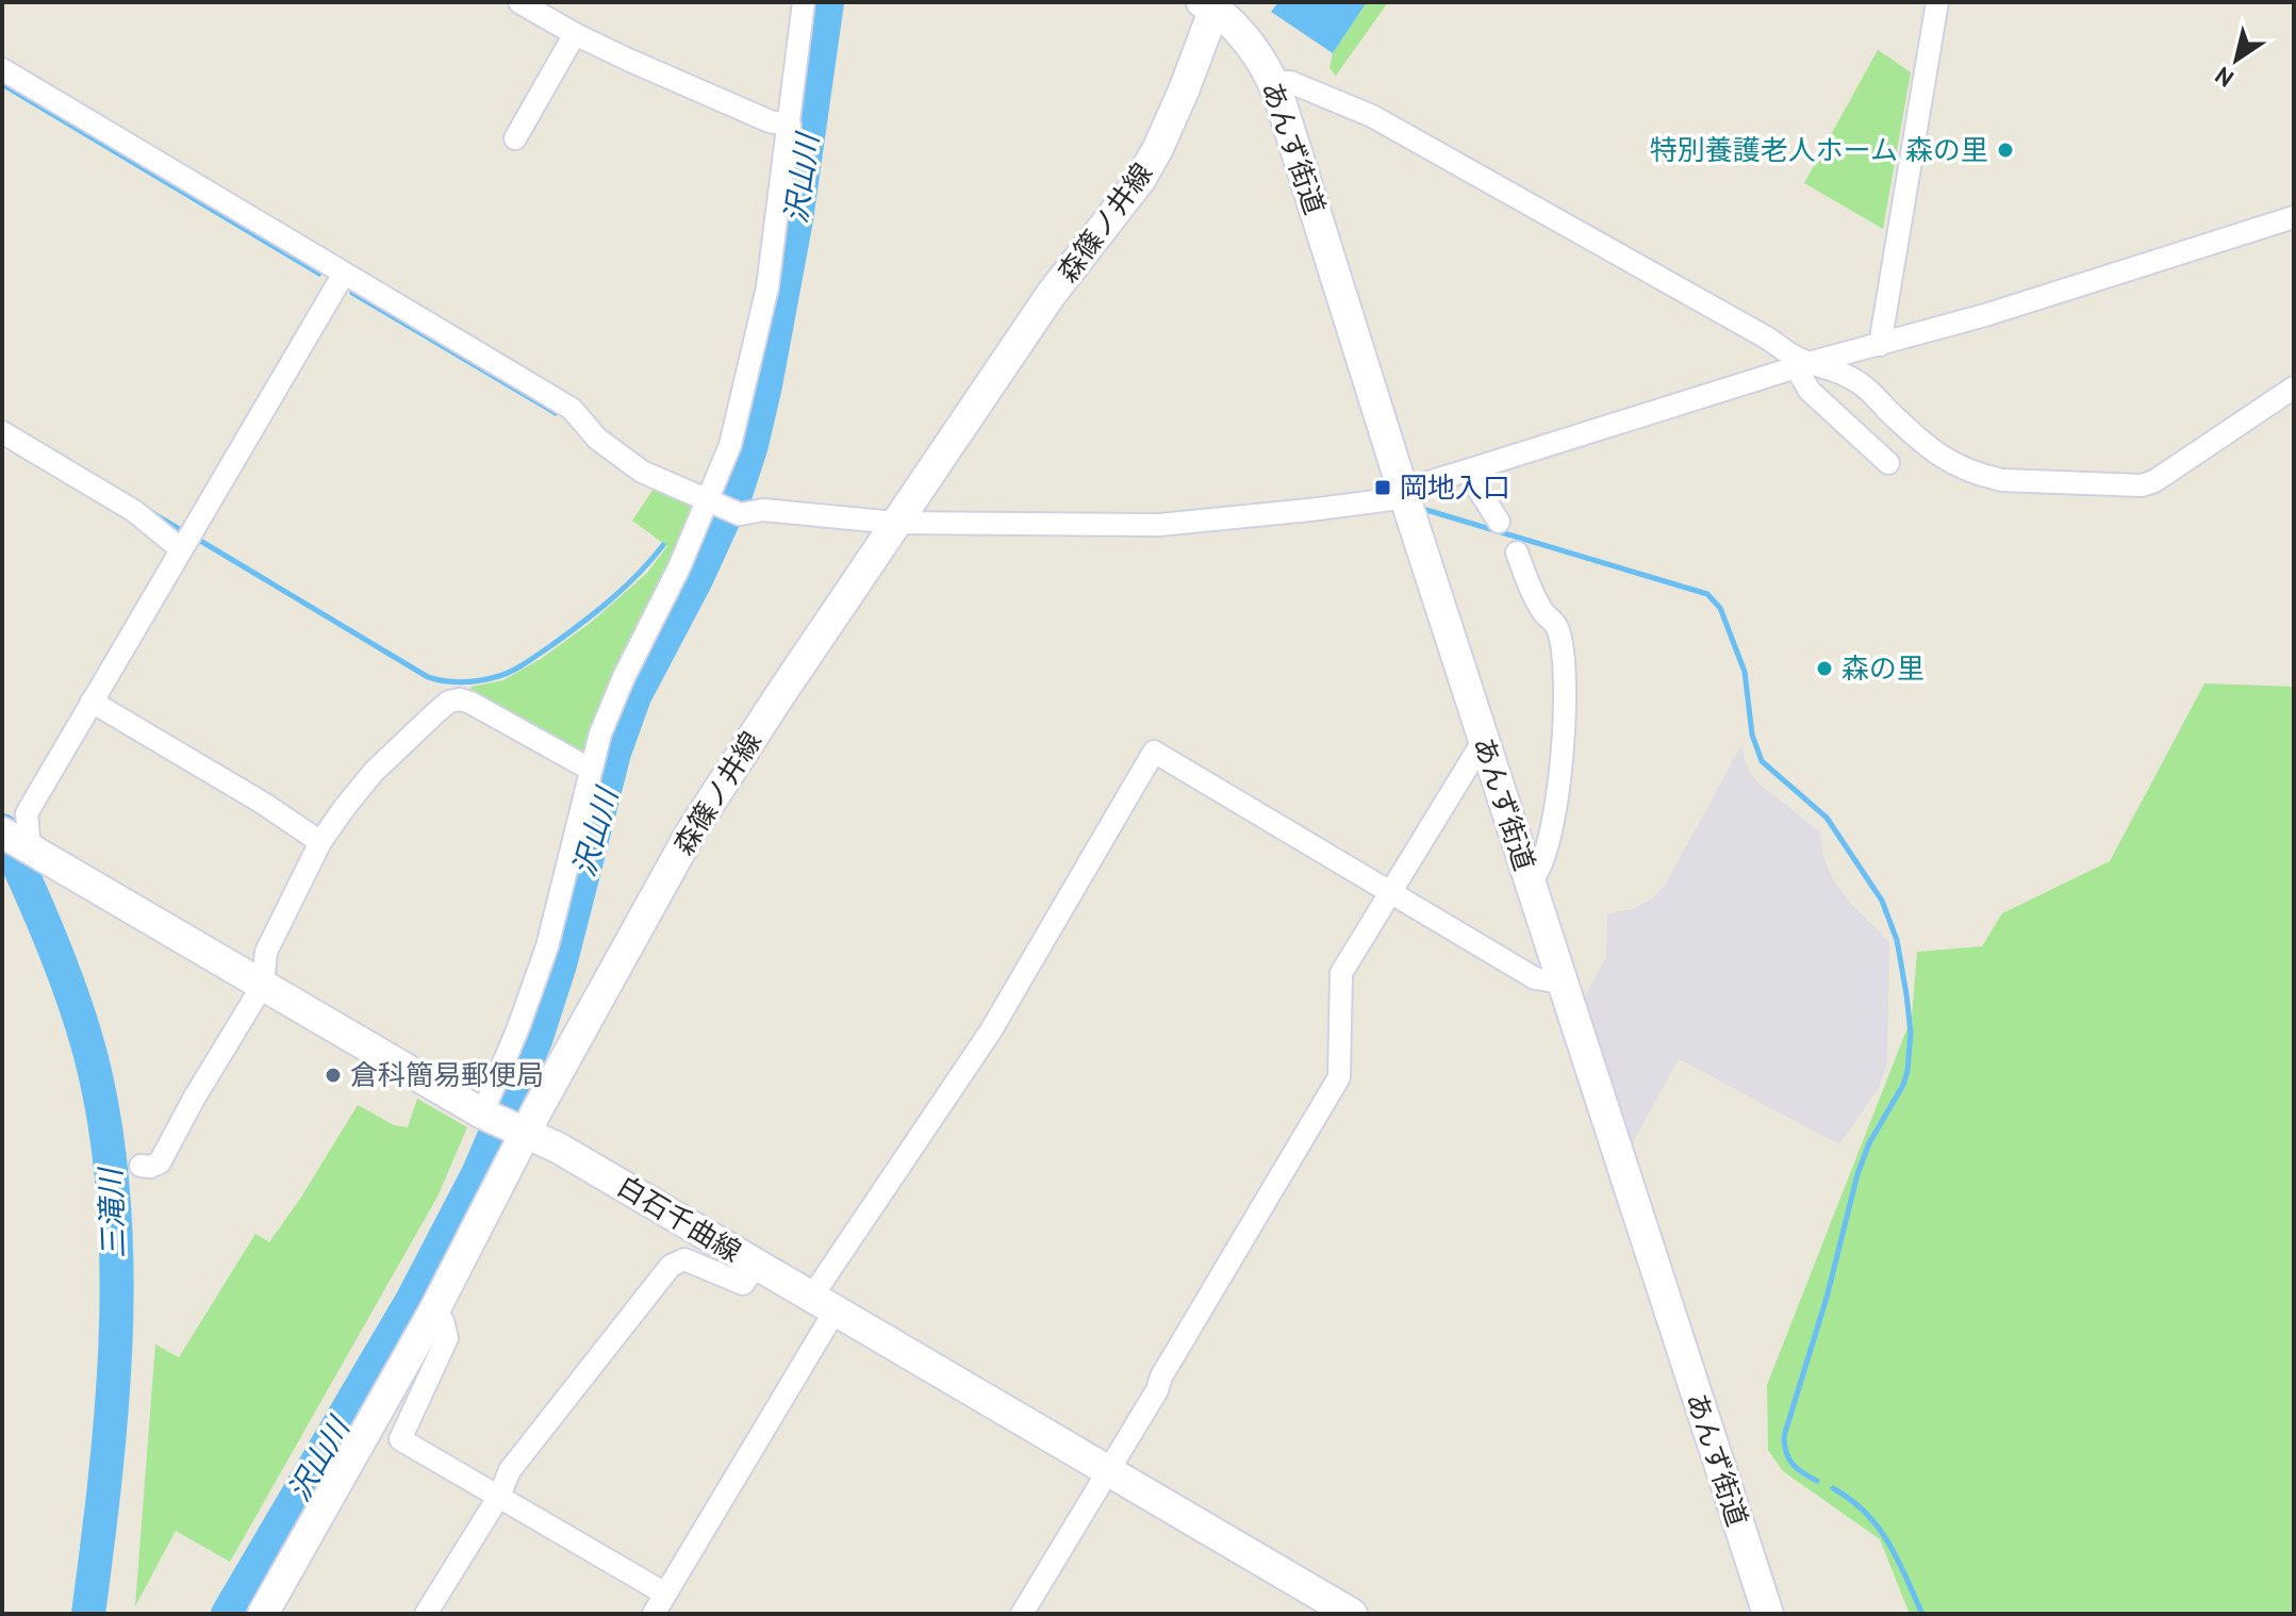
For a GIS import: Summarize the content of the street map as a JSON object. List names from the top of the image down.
{
  "streets": {
    "main road": ["あんず街道", "森篠ノ井線", "白石千曲線"]
  },
  "crossings": [
    ["あんず街道", "森篠ノ井線"],
    ["森篠ノ井線", "白石千曲線"]
  ],
  "water": ["沢山川", "三滝川"],
  "places": {
    "other": ["特別養護老人ホーム 森の里", "森の里", "倉科簡易郵便局"],
    "transit": ["岡地入口"]
  },
  "north": "bottom left"
}
